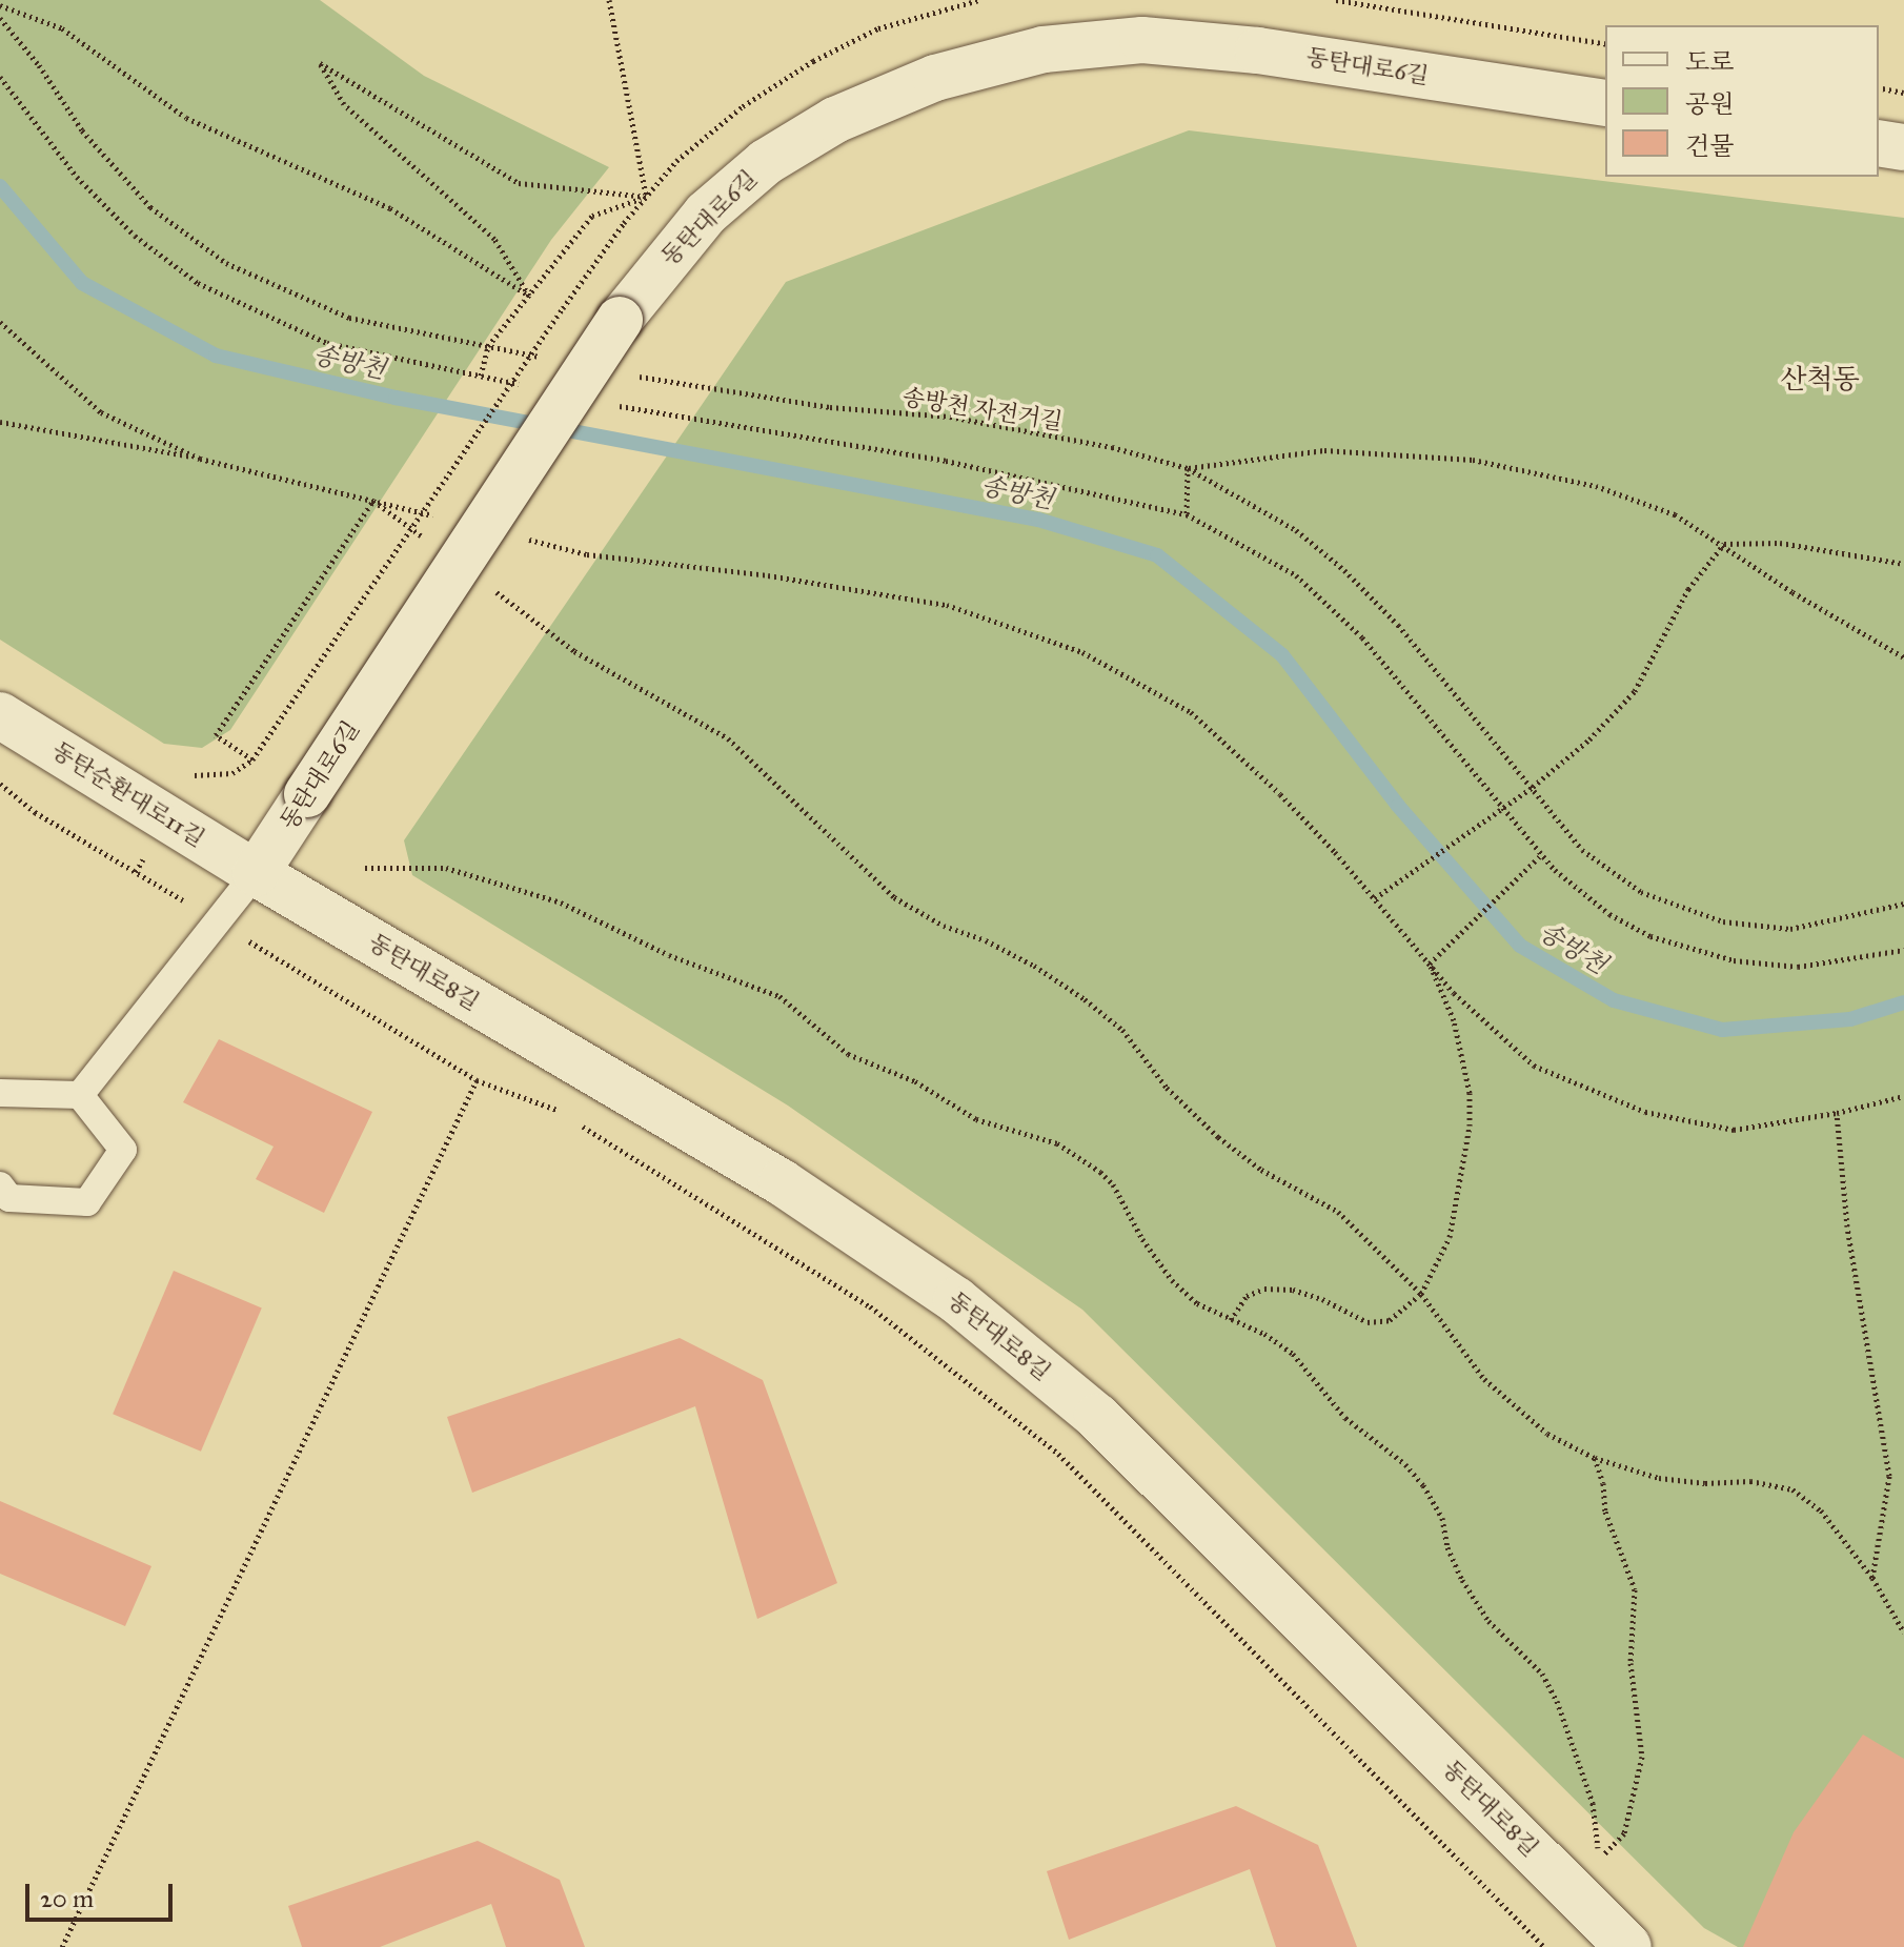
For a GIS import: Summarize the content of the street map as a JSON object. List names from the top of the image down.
{
  "streets": {
    "street": ["동탄대로6길", "동탄순환대로11길", "동탄대로8길"],
    "path": ["송방천 자전거길"]
  },
  "crossings": [
    ["동탄대로6길", "동탄순환대로11길"],
    ["동탄대로6길", "동탄대로8길"],
    ["동탄순환대로11길", "동탄대로8길"]
  ],
  "districts": ["산척동"],
  "water": ["송방천"],
  "legend": ["도로", "공원", "건물"],
  "scale_bar": "20 m"
}
